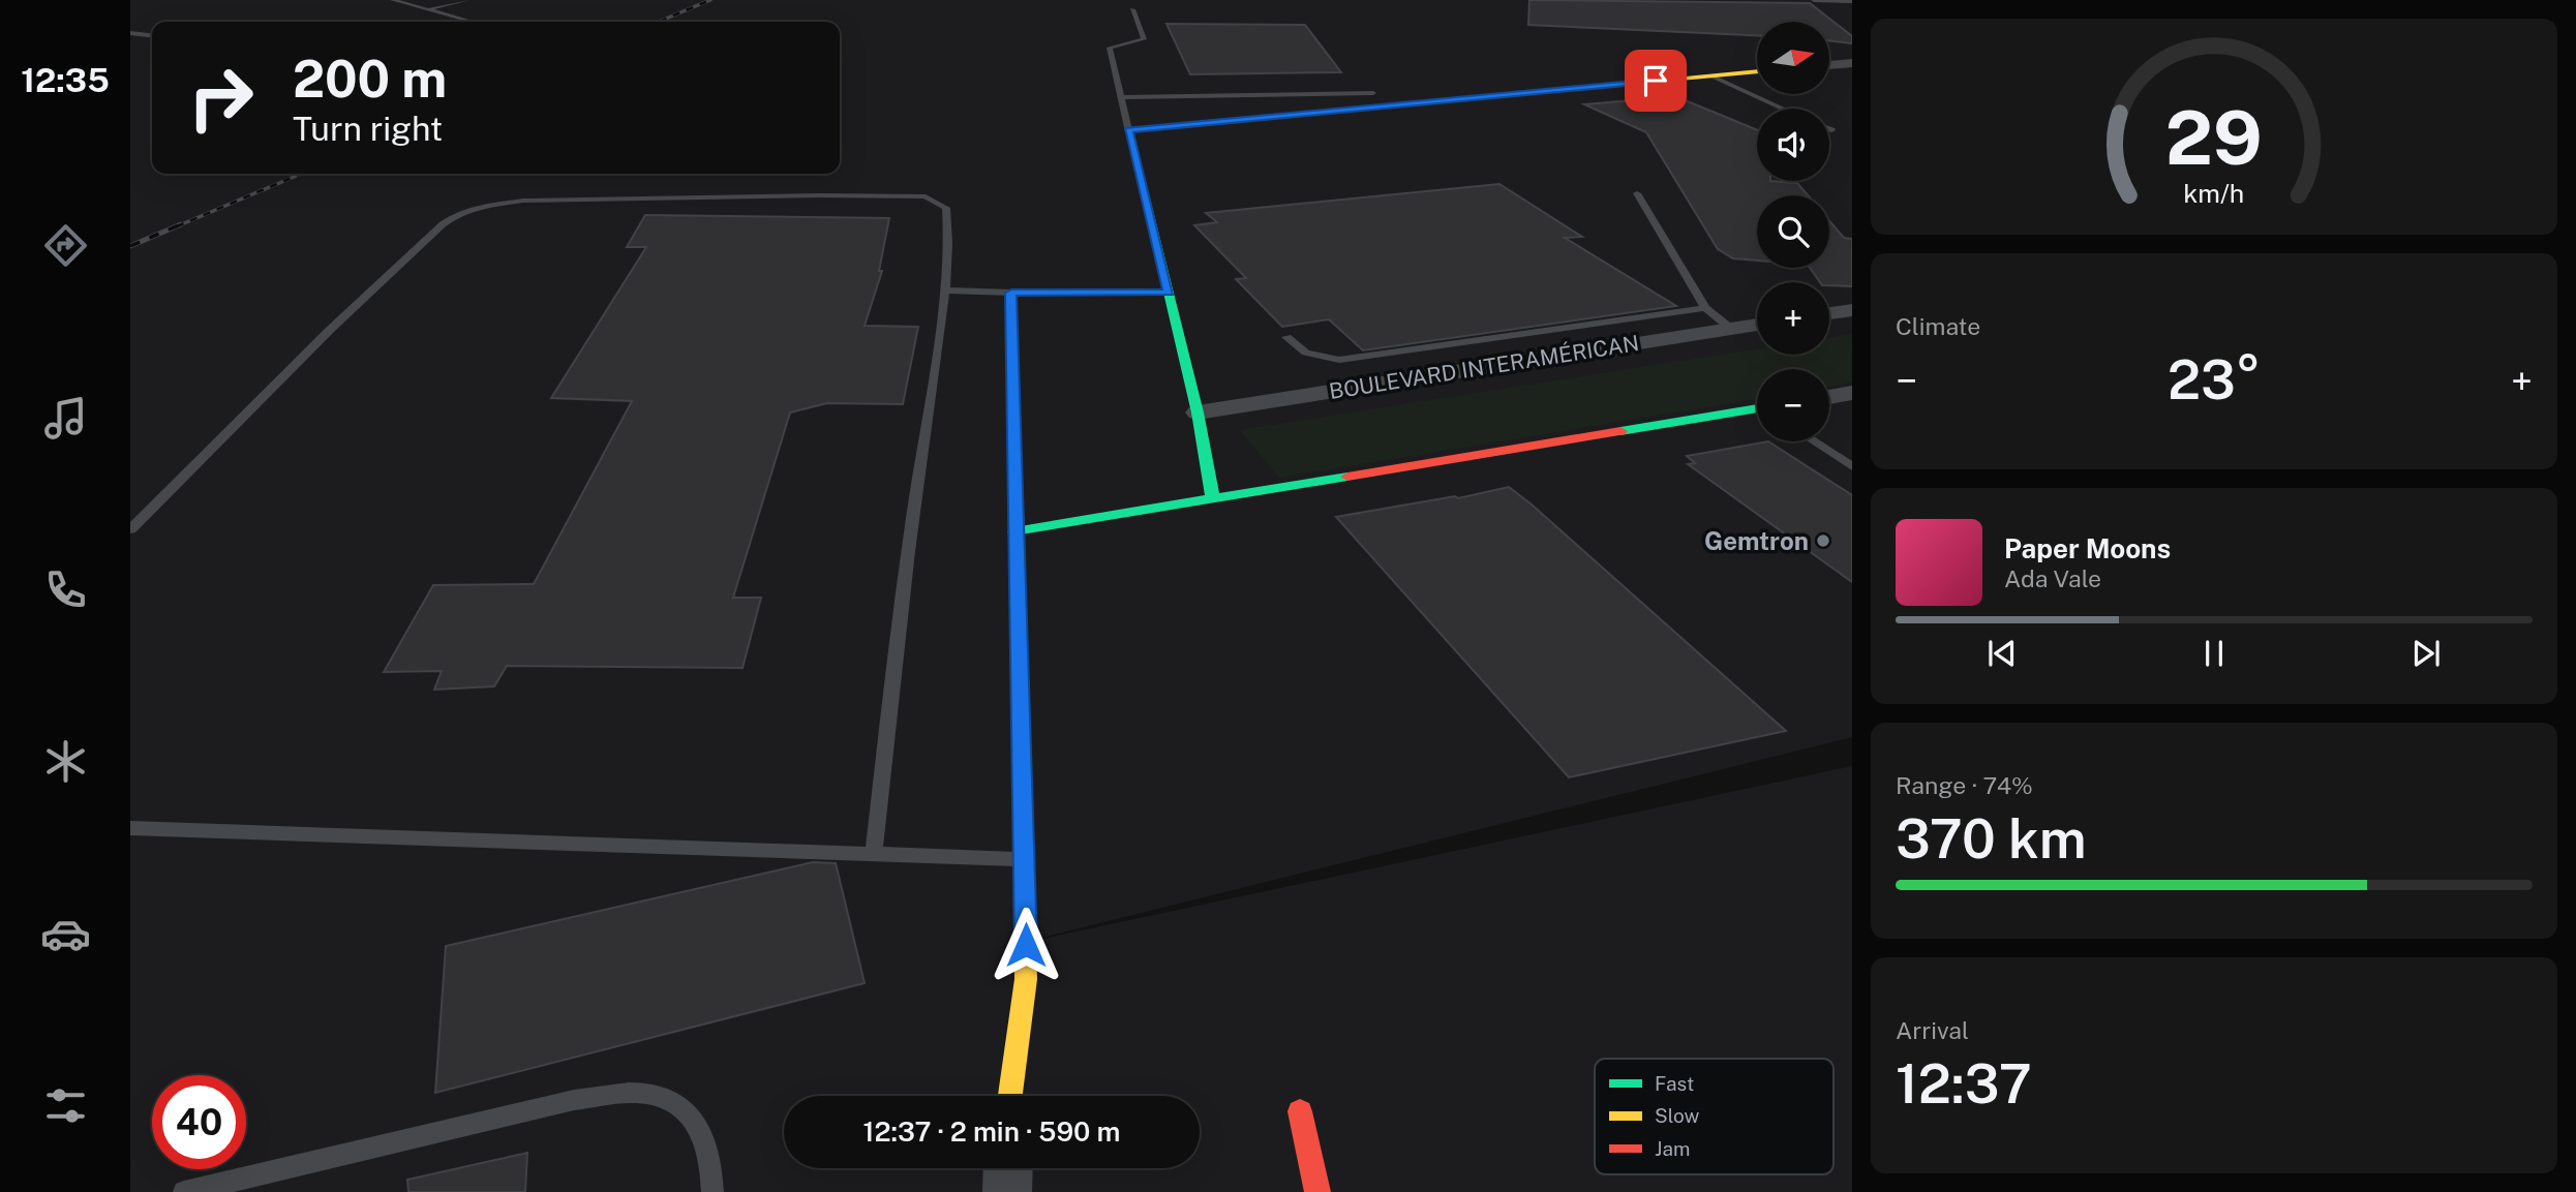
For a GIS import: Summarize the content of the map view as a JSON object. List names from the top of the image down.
{
  "streets": {
    "street": ["BOULEVARD INTERAMÉRICAN"]
  },
  "places": ["Gemtron"],
  "legend": ["Fast", "Slow", "Jam"],
  "north": "right",
  "page": {
    "tabs": "12:35",
    "map_buttons": ["+", "−"],
    "turn": ["200 m", "Turn right"],
    "tile": [
      "Climate",
      ["Range · 74%", "370 km"],
      ["Arrival", "12:37"]
    ],
    "heat": ["−", "23°", "+"],
    "song": ["Paper Moons", "Ada Vale"],
    "limit": "40",
    "trip": "12:37 · 2 min · 590 m",
    "gauge": ["29", "km/h"]
  }
}
